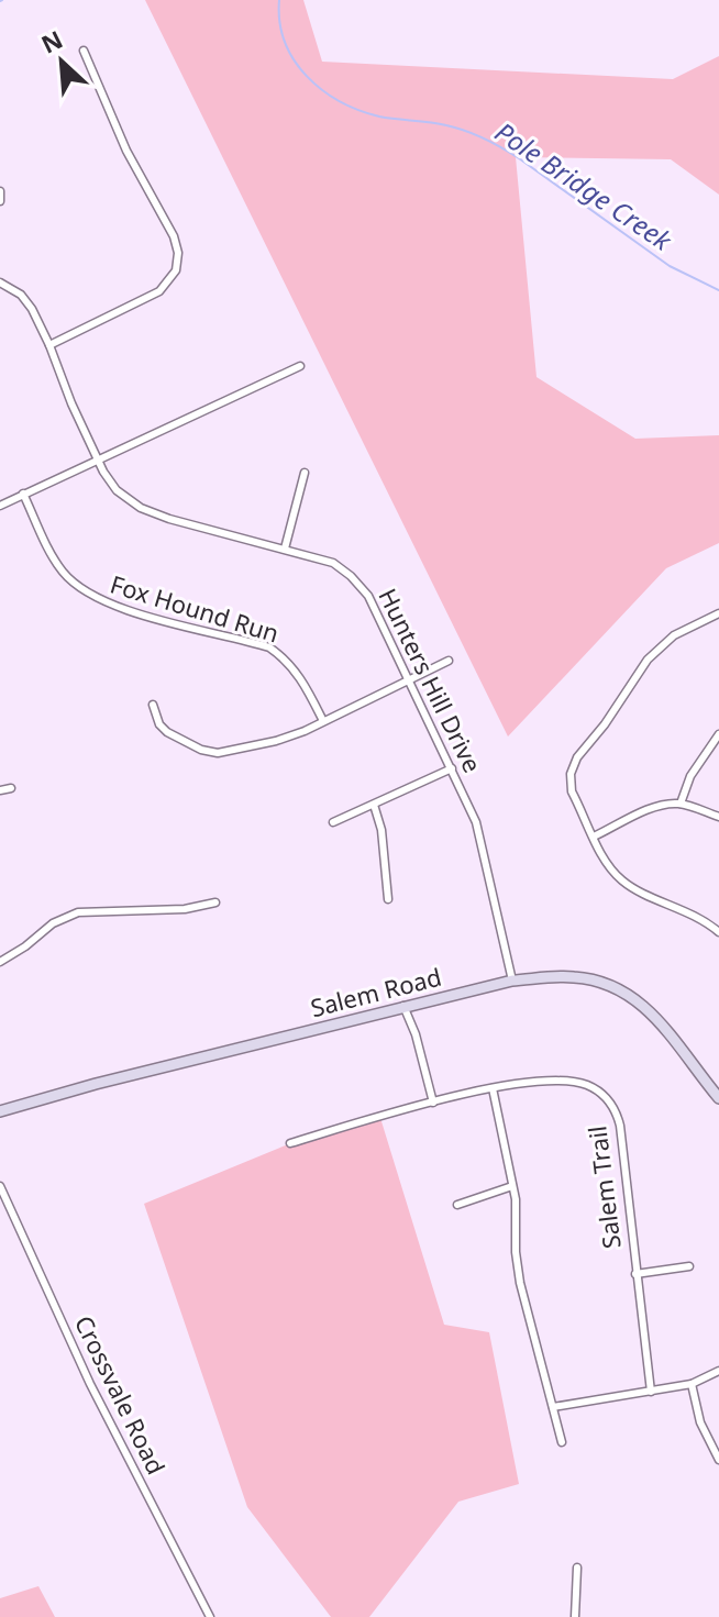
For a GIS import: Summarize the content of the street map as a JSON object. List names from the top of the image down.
{
  "streets": {
    "street": [
      "Fox Hound Run",
      "Hunters Hill Drive",
      "Salem Road",
      "Salem Trail",
      "Crossvale Road"
    ]
  },
  "crossings": [
    ["Hunters Hill Drive", "Salem Road"]
  ],
  "water": ["Pole Bridge Creek"],
  "north": "top left"
}
